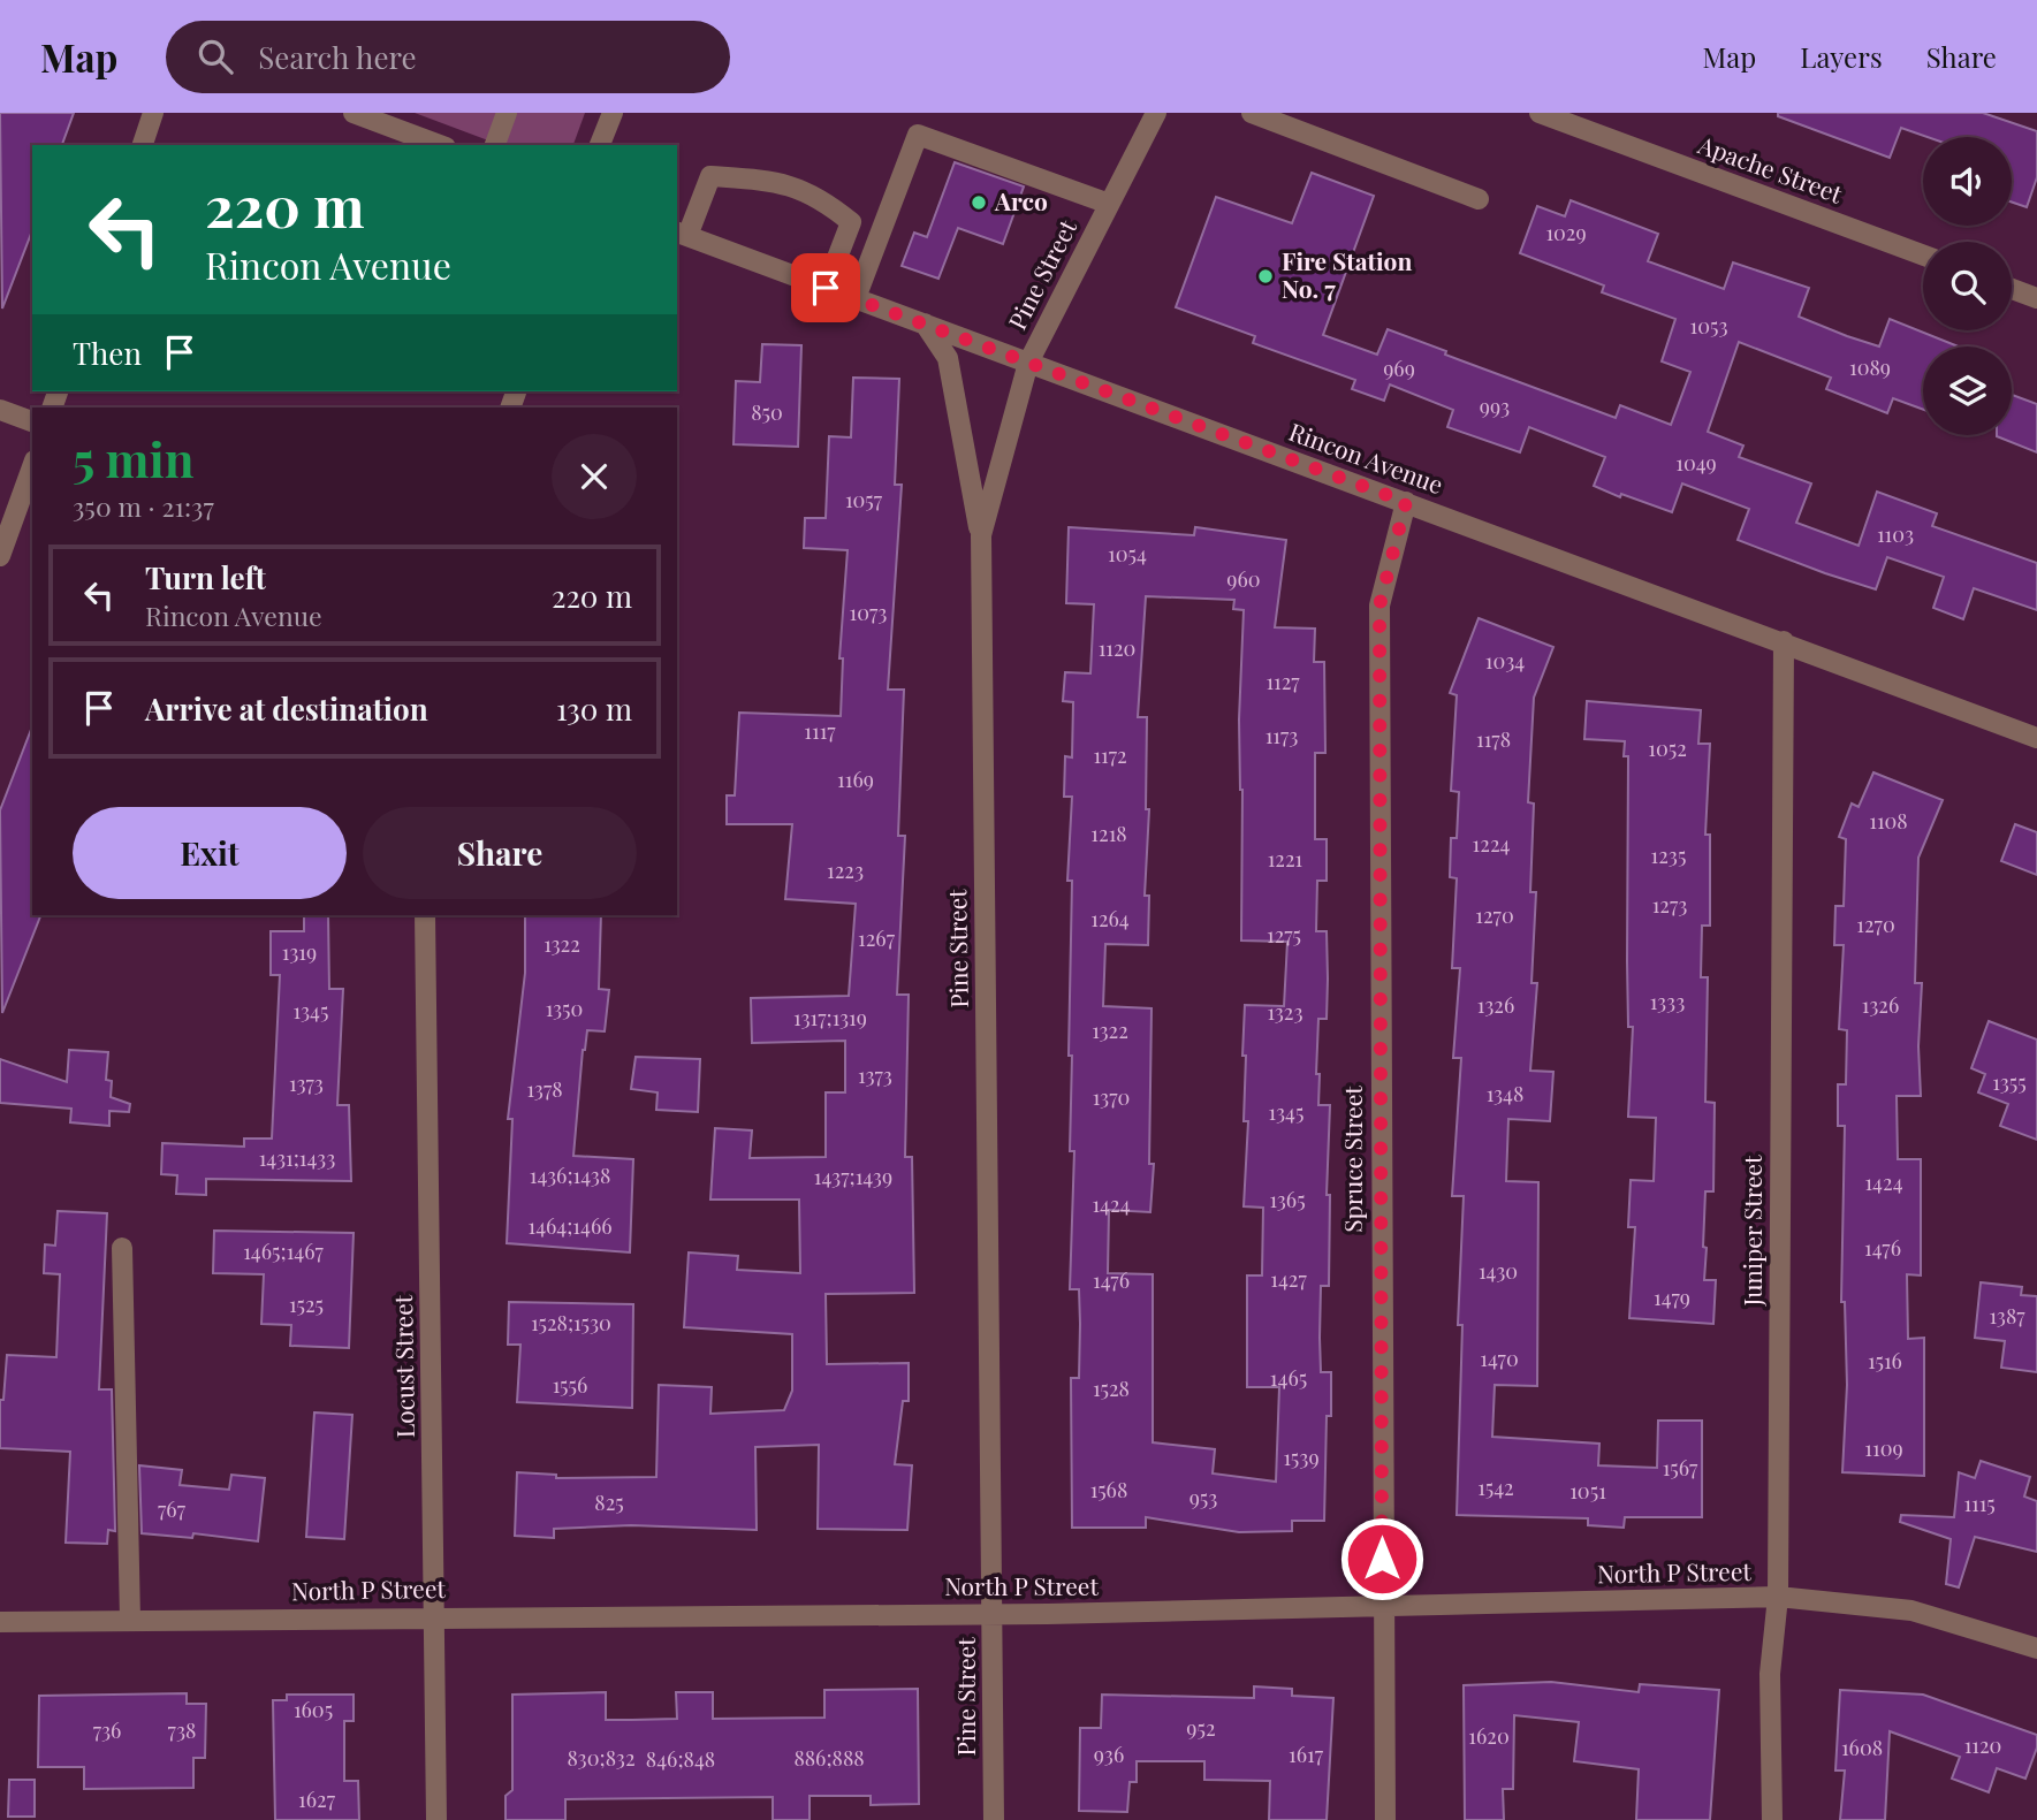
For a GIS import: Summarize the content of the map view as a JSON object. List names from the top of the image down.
{
  "streets": {
    "street": [
      "Apache Street",
      "Pine Street",
      "Rincon Avenue",
      "Spruce Street",
      "Juniper Street",
      "Locust Street",
      "North P Street"
    ]
  },
  "crossings": [
    ["Pine Street", "Rincon Avenue"],
    ["Pine Street", "North P Street"],
    ["Rincon Avenue", "Spruce Street"],
    ["Rincon Avenue", "Juniper Street"],
    ["Spruce Street", "North P Street"],
    ["Juniper Street", "North P Street"],
    ["Locust Street", "North P Street"]
  ],
  "places": ["Arco", "Fire Station No. 7"],
  "house_numbers": [
    "1029",
    "1053",
    "1089",
    "969",
    "993",
    "850",
    "1049",
    "1057",
    "1103",
    "1054",
    "960",
    "1073",
    "1120",
    "1034",
    "1127",
    "1117",
    "1173",
    "1178",
    "1052",
    "1172",
    "1169",
    "1108",
    "1218",
    "1224",
    "1235",
    "1221",
    "1223",
    "1273",
    "1270",
    "1264",
    "1270",
    "1275",
    "1267",
    "1322",
    "1319",
    "1333",
    "1326",
    "1326",
    "1350",
    "1345",
    "1323",
    "1317;1319",
    "1322",
    "1373",
    "1355",
    "1373",
    "1378",
    "1348",
    "1370",
    "1345",
    "1431;1433",
    "1436;1438",
    "1437;1439",
    "1424",
    "1365",
    "1424",
    "1464;1466",
    "1476",
    "1465;1467",
    "1430",
    "1427",
    "1476",
    "1479",
    "1525",
    "1387",
    "1528;1530",
    "1470",
    "1516",
    "1465",
    "1556",
    "1528",
    "1109",
    "1539",
    "1567",
    "1542",
    "1568",
    "1051",
    "953",
    "825",
    "1115",
    "767",
    "1605",
    "952",
    "736",
    "738",
    "1620",
    "1120",
    "1608",
    "936",
    "1617",
    "830;832",
    "886;888",
    "846;848",
    "1627"
  ],
  "page": {
    "header": "Map",
    "search": "Search here",
    "nav": ["Map", "Layers", "Share"],
    "turn": ["220 m", "Rincon Avenue"],
    "then": "Then",
    "heading": ["5 min", "350 m · 21:37"],
    "list": [
      {
        "name": "Turn left",
        "note": "Rincon Avenue",
        "value": "220 m"
      },
      {
        "name": "Arrive at destination",
        "value": "130 m"
      }
    ],
    "buttons": ["Exit", "Share"]
  }
}
